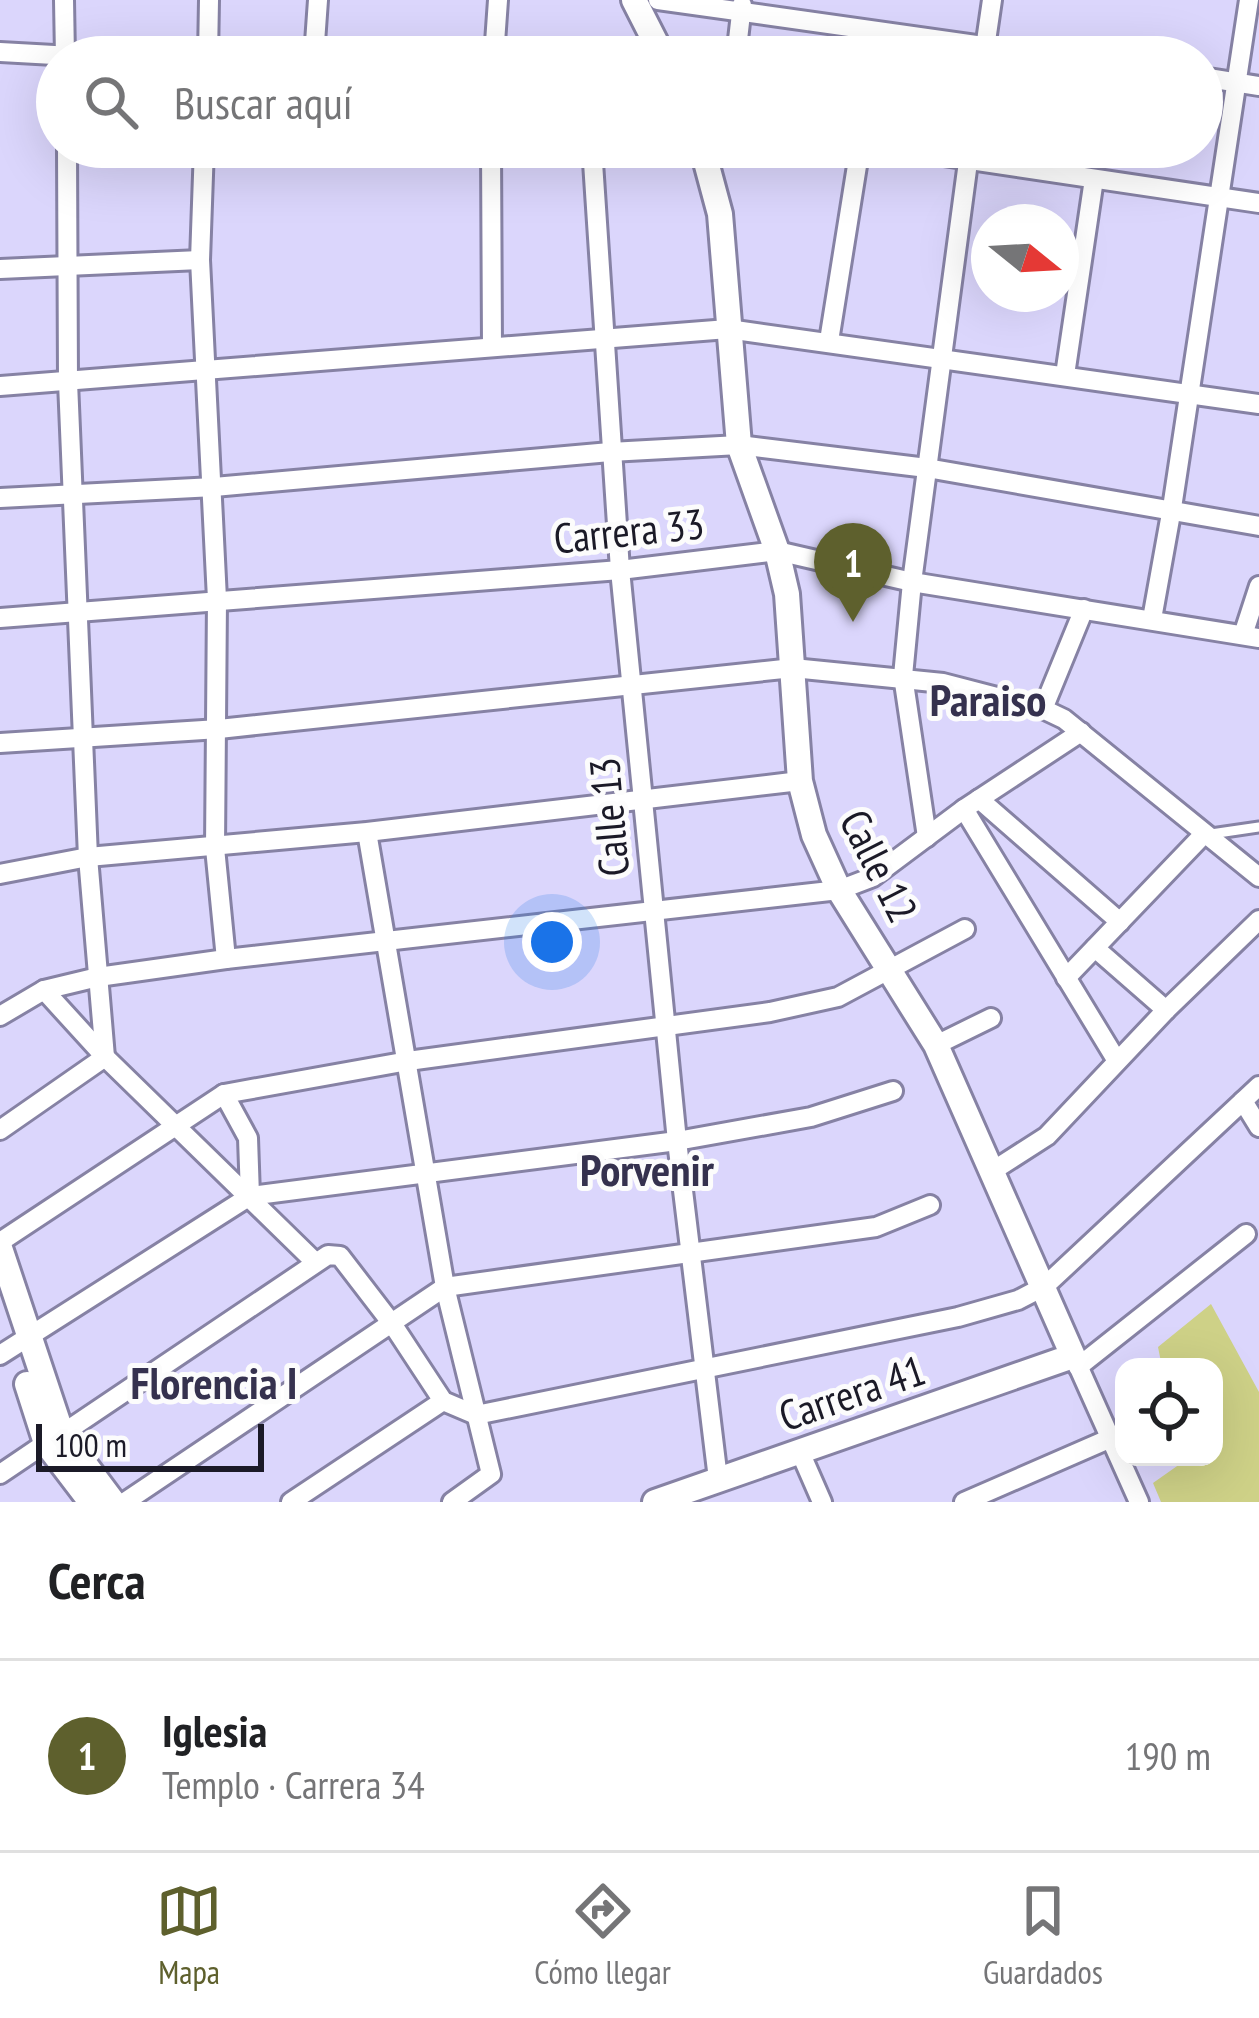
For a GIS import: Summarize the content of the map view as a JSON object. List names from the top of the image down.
{
  "streets": {
    "street": [
      "Carrera 33",
      "Calle 13",
      "Calle 12",
      "Carrera 41"
    ]
  },
  "crossings": [
    ["Carrera 33", "Calle 13"],
    ["Carrera 33", "Calle 12"],
    ["Calle 13", "Carrera 41"],
    ["Calle 12", "Carrera 41"]
  ],
  "districts": ["Paraiso", "Porvenir", "Florencia I"],
  "scale_bar": "100 m",
  "north": "right",
  "page": {
    "search": "Buscar aquí",
    "pins": "1",
    "scale": "100 m",
    "heading": "Cerca",
    "list": [
      {
        "mark": "1",
        "name": "Iglesia",
        "note": "Templo · Carrera 34",
        "value": "190 m"
      }
    ],
    "nav": ["Mapa", "Cómo llegar", "Guardados"]
  }
}
